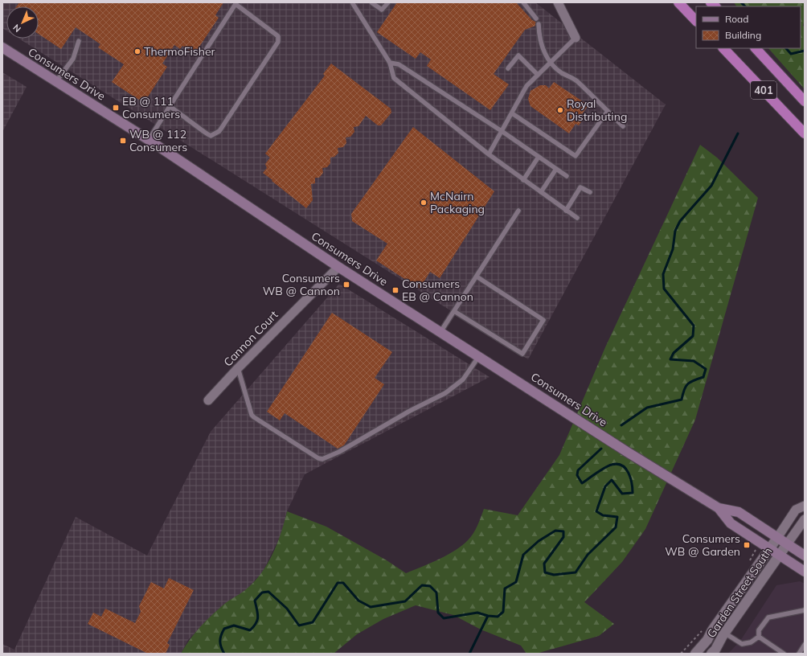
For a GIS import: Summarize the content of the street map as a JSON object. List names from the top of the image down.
{
  "streets": {
    "highway": ["401"],
    "main road": ["Consumers Drive"],
    "street": ["Cannon Court", "Garden Street South"]
  },
  "crossings": [
    ["Consumers Drive", "Cannon Court"],
    ["Consumers Drive", "Garden Street South"]
  ],
  "places": {
    "other": ["ThermoFisher", "Royal Distributing", "McNairn Packaging"],
    "transit": [
      "EB @ 111 Consumers",
      "WB @ 112 Consumers",
      "Consumers WB @ Cannon",
      "Consumers EB @ Cannon",
      "Consumers WB @ Garden"
    ]
  },
  "legend": ["Road", "Building"],
  "north": "bottom left"
}
